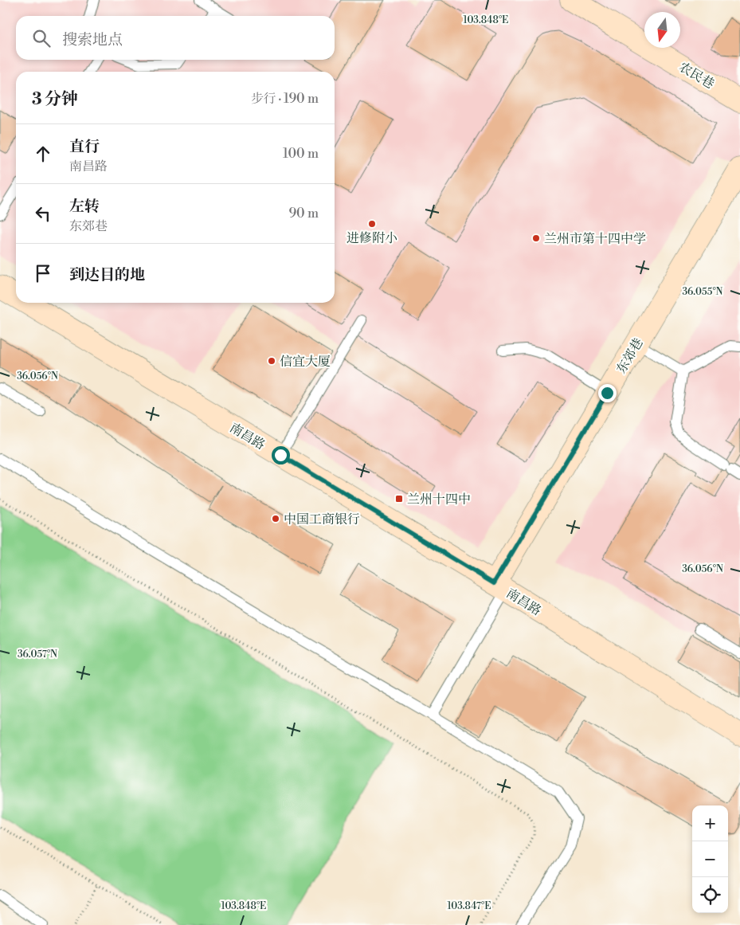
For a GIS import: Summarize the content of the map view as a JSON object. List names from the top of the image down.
{
  "streets": {
    "main road": ["农民巷", "东郊巷", "南昌路"]
  },
  "crossings": [
    ["东郊巷", "南昌路"]
  ],
  "places": {
    "other": [
      "进修附小",
      "兰州市第十四中学",
      "信宜大厦",
      "中国工商银行"
    ],
    "transit": ["兰州十四中"]
  },
  "north": "bottom",
  "page": {
    "search": "搜索地点",
    "heading": ["3 分钟", "步行 · 190 m"],
    "list": [
      ["直行", "南昌路", "100 m"],
      ["左转", "东郊巷", "90 m"],
      "到达目的地"
    ],
    "map_buttons": ["+", "−"]
  },
  "coordinates": [
    "103.848°E",
    "36.055°N",
    "36.056°N",
    "36.057°N",
    "103.847°E"
  ]
}
